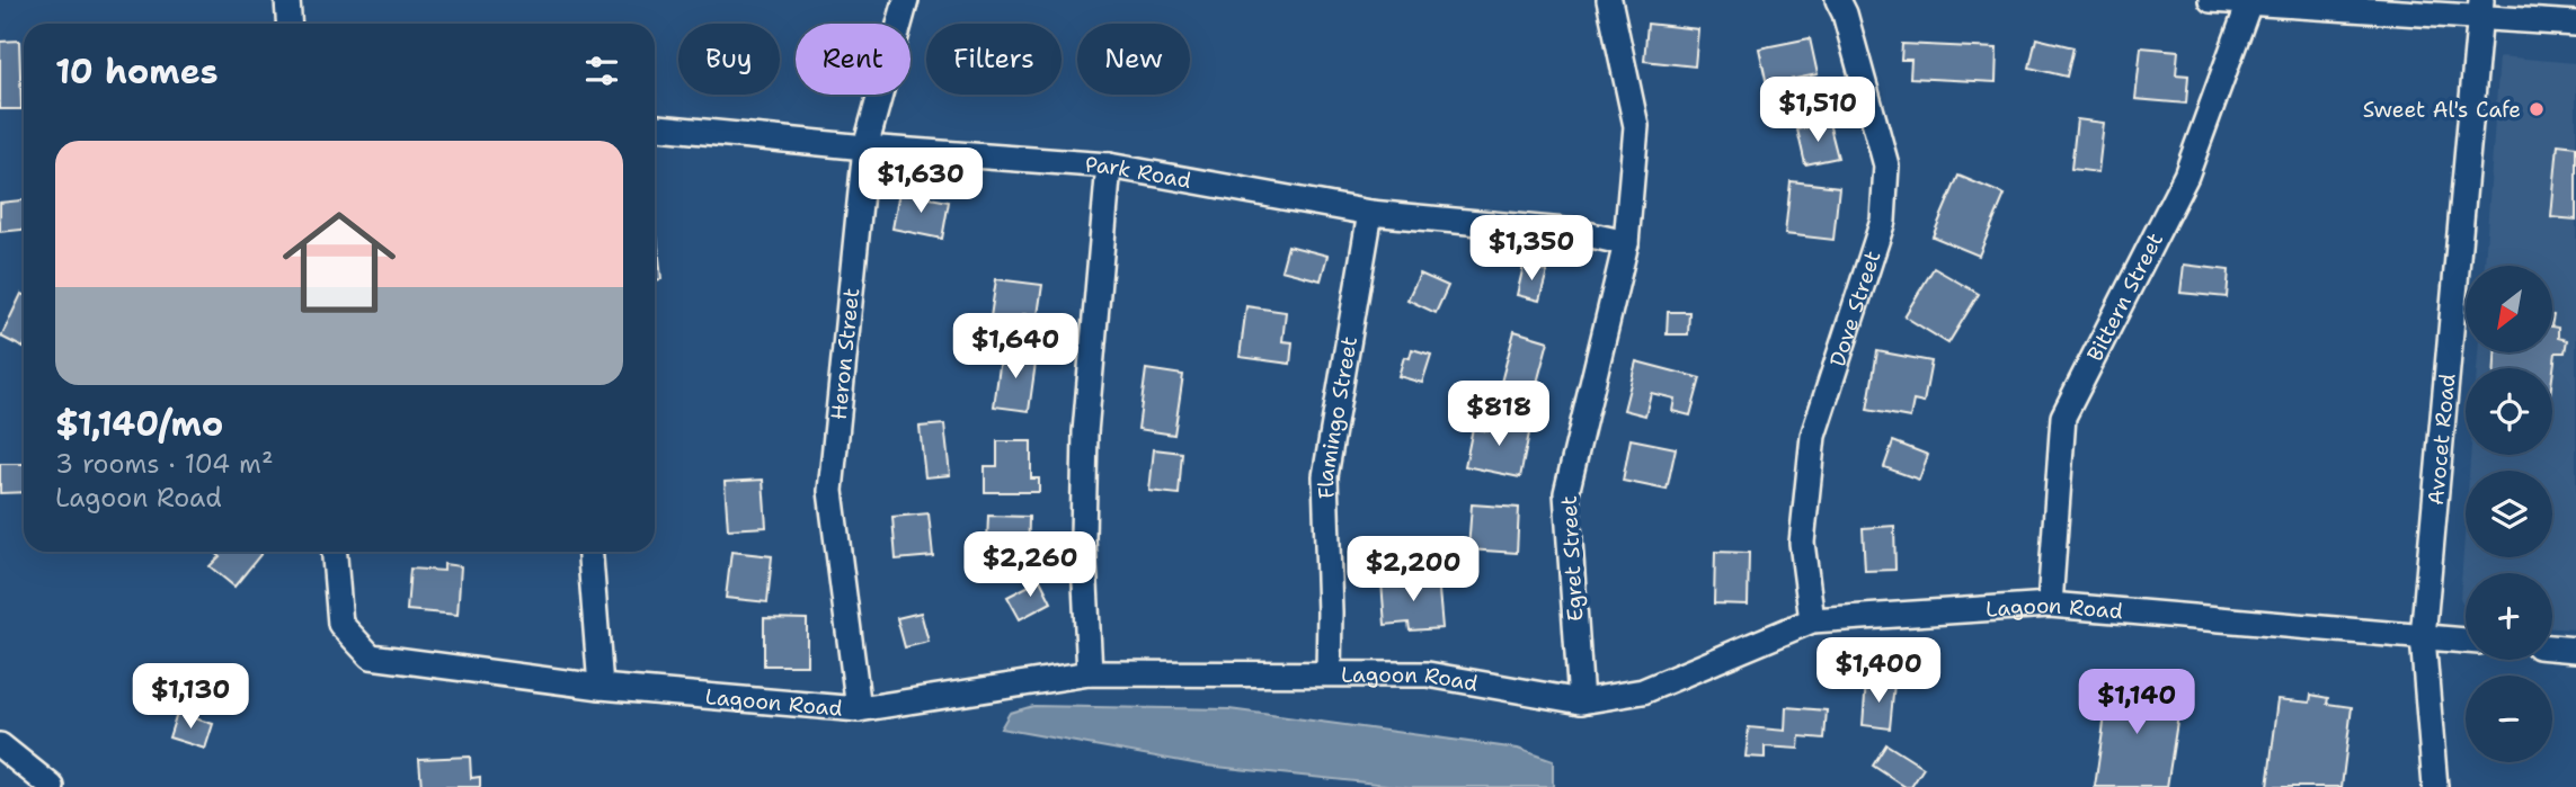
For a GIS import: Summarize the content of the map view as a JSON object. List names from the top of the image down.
{
  "streets": {
    "street": [
      "Park Road",
      "Bittern Street",
      "Dove Street",
      "Heron Street",
      "Flamingo Street",
      "Avocet Road",
      "Egret Street",
      "Lagoon Road"
    ]
  },
  "crossings": [
    ["Park Road", "Heron Street"],
    ["Park Road", "Flamingo Street"],
    ["Park Road", "Egret Street"],
    ["Bittern Street", "Lagoon Road"],
    ["Dove Street", "Lagoon Road"],
    ["Heron Street", "Lagoon Road"],
    ["Flamingo Street", "Lagoon Road"],
    ["Avocet Road", "Lagoon Road"],
    ["Egret Street", "Lagoon Road"]
  ],
  "places": ["Sweet Al's Cafe"],
  "north": "bottom left",
  "page": {
    "chip": [
      "Buy",
      "Rent",
      "Filters",
      "New"
    ],
    "heading": "10 homes",
    "price": [
      "$1,510",
      "$1,630",
      "$1,350",
      "$1,640",
      "$818",
      "$2,260",
      "$2,200",
      "$1,400",
      "$1,130",
      "$1,140"
    ],
    "list": [
      {
        "name": "$1,140/mo",
        "note": "3 rooms · 104 m² · Lagoon Road"
      }
    ],
    "map_buttons": ["+", "−"]
  }
}
